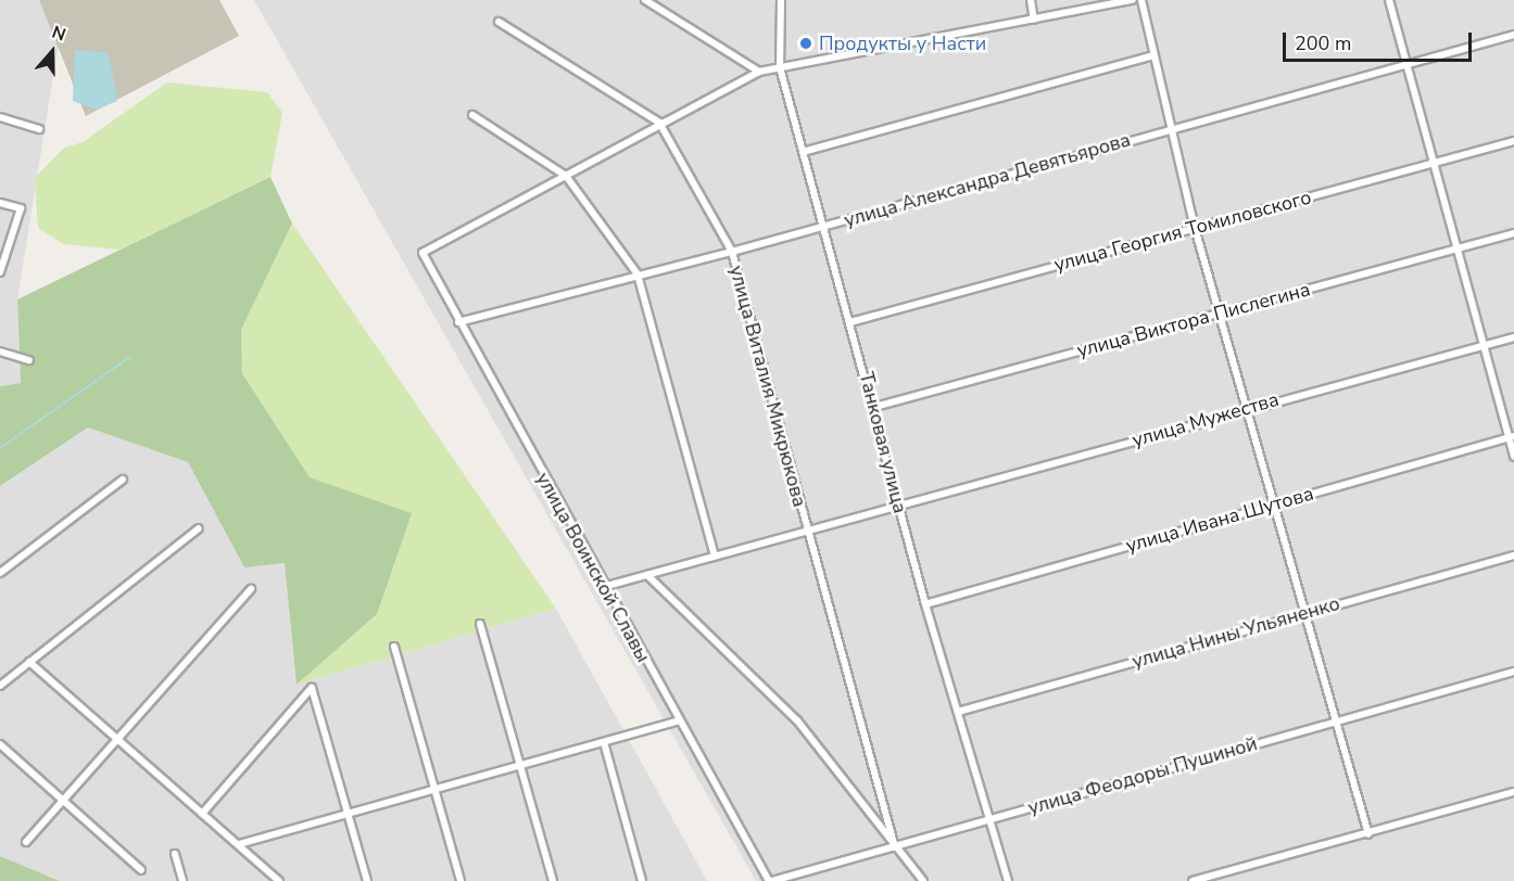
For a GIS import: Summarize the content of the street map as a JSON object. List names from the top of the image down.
{
  "streets": {
    "street": [
      "улица Александра Девятьярова",
      "улица Георгия Томиловского",
      "улица Виктора Пислегина",
      "улица Виталия Микрюкова",
      "улица Мужества",
      "Танковая улица",
      "улица Ивана Шутова",
      "улица Воинской Славы",
      "улица Нины Ульяненко",
      "улица Феодоры Пушиной"
    ]
  },
  "crossings": [
    ["улица Александра Девятьярова", "улица Виталия Микрюкова"],
    ["улица Александра Девятьярова", "Танковая улица"],
    ["улица Александра Девятьярова", "улица Воинской Славы"],
    ["улица Георгия Томиловского", "Танковая улица"],
    ["улица Виктора Пислегина", "Танковая улица"],
    ["улица Виталия Микрюкова", "улица Мужества"],
    ["улица Виталия Микрюкова", "улица Феодоры Пушиной"],
    ["улица Мужества", "Танковая улица"],
    ["улица Мужества", "улица Воинской Славы"],
    ["Танковая улица", "улица Ивана Шутова"],
    ["Танковая улица", "улица Нины Ульяненко"],
    ["Танковая улица", "улица Феодоры Пушиной"],
    ["улица Воинской Славы", "улица Феодоры Пушиной"]
  ],
  "places": ["Продукты у Насти"],
  "scale_bar": "200 m",
  "north": "top"
}
